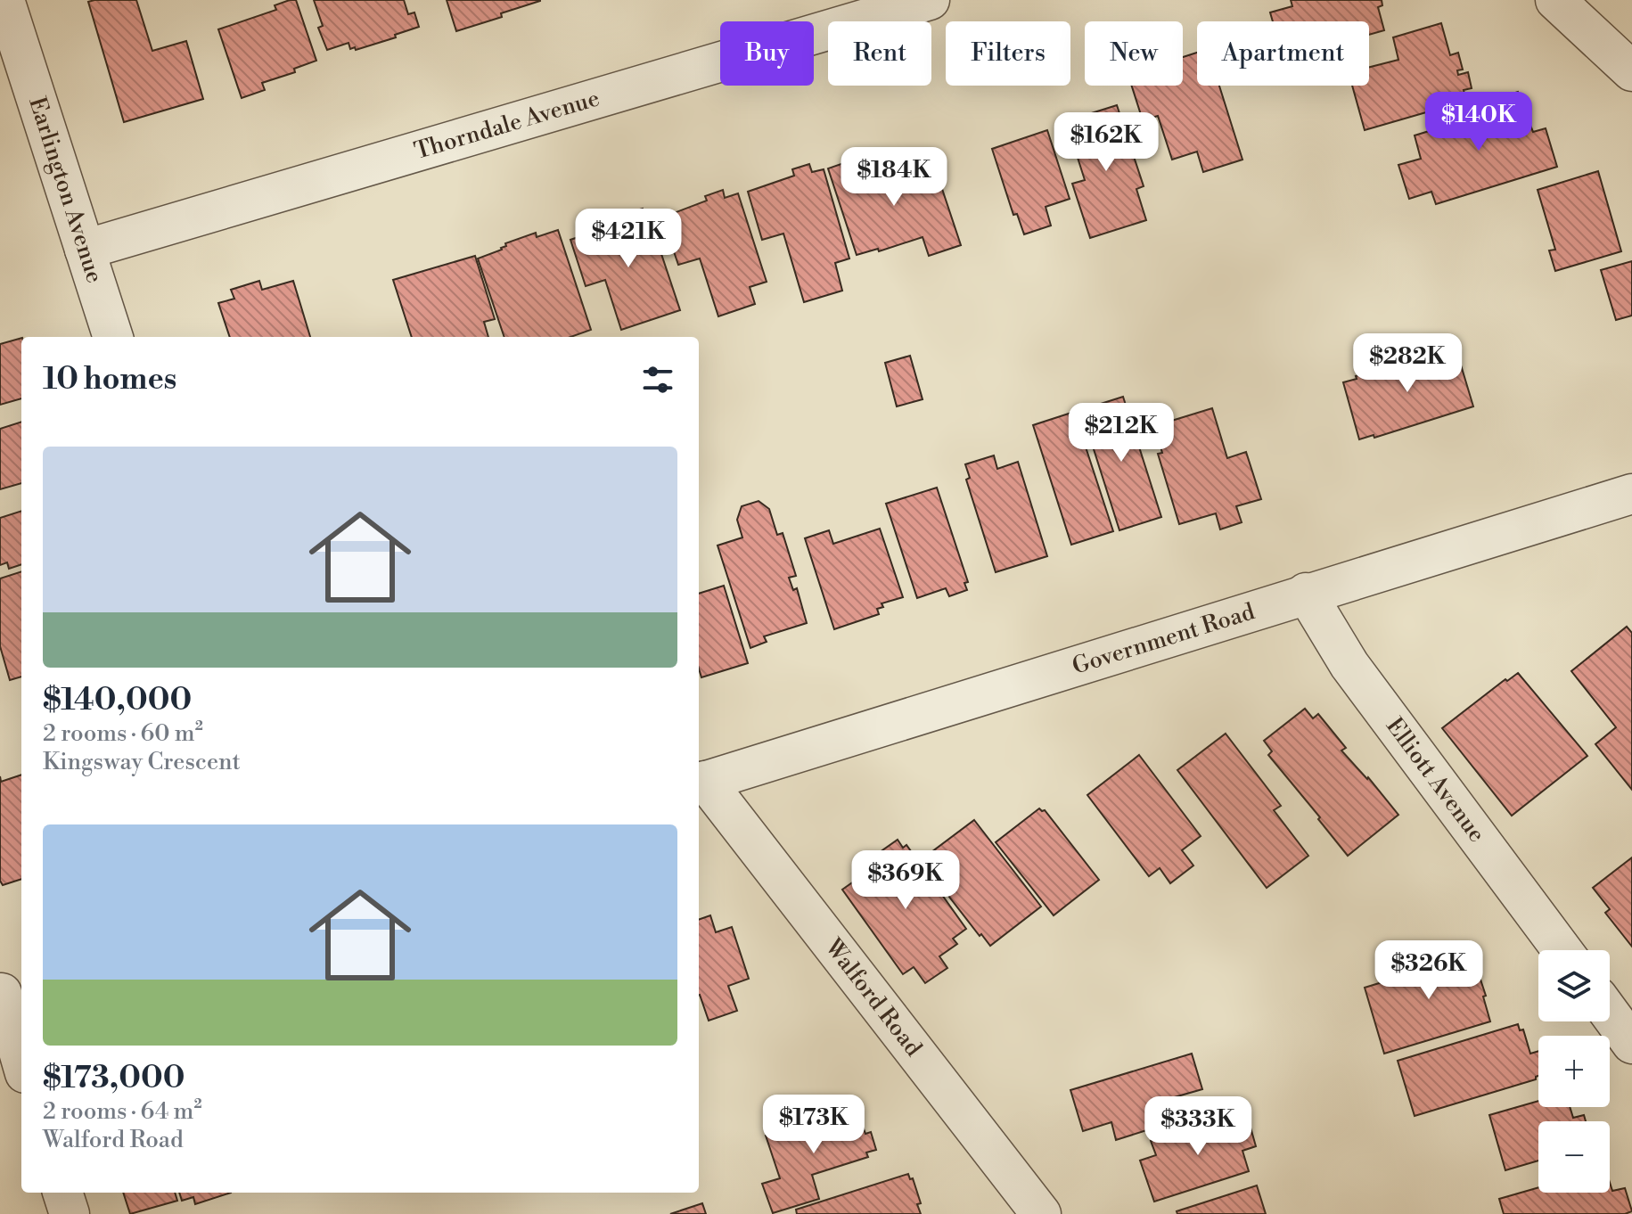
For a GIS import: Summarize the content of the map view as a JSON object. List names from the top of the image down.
{
  "streets": {
    "street": [
      "Thorndale Avenue",
      "Earlington Avenue",
      "Government Road",
      "Elliott Avenue",
      "Walford Road"
    ]
  },
  "crossings": [
    ["Thorndale Avenue", "Earlington Avenue"],
    ["Government Road", "Elliott Avenue"],
    ["Government Road", "Walford Road"]
  ],
  "page": {
    "chip": [
      "Buy",
      "Rent",
      "Filters",
      "New",
      "Apartment"
    ],
    "price": [
      "$140K",
      "$162K",
      "$184K",
      "$421K",
      "$282K",
      "$212K",
      "$369K",
      "$326K",
      "$173K",
      "$333K"
    ],
    "heading": "10 homes",
    "list": [
      {
        "name": "$140,000",
        "note": "2 rooms · 60 m² · Kingsway Crescent"
      },
      {
        "name": "$173,000",
        "note": "2 rooms · 64 m² · Walford Road"
      }
    ],
    "map_buttons": ["+", "−"]
  }
}
